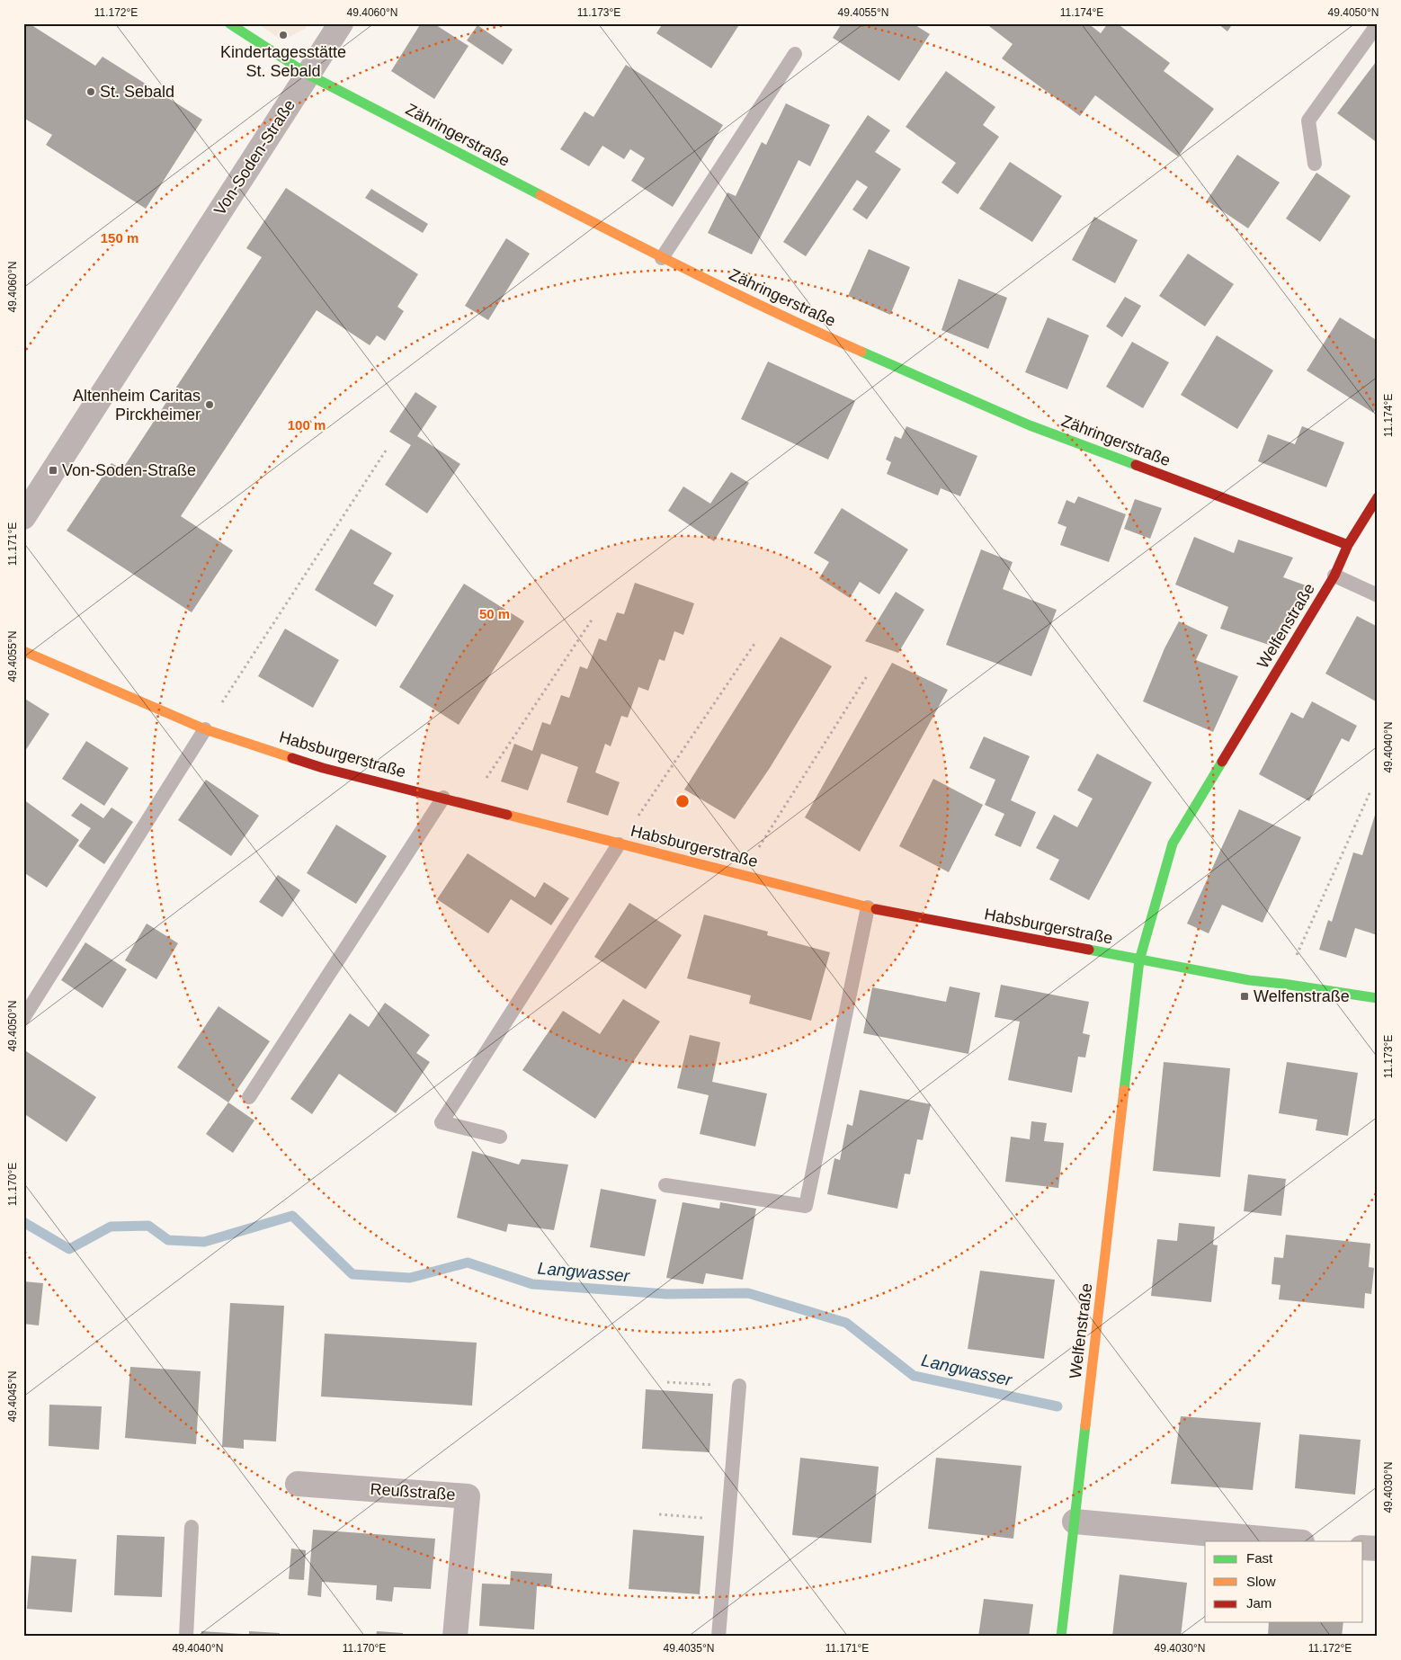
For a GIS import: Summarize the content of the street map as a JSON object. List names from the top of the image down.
{
  "streets": {
    "street": [
      "Zähringerstraße",
      "Von-Soden-Straße",
      "Welfenstraße",
      "Habsburgerstraße",
      "Reußstraße"
    ]
  },
  "crossings": [
    ["Zähringerstraße", "Von-Soden-Straße"],
    ["Zähringerstraße", "Welfenstraße"],
    ["Welfenstraße", "Habsburgerstraße"]
  ],
  "water": ["Langwasser"],
  "places": {
    "other": ["Kindertagesstätte St. Sebald", "St. Sebald", "Altenheim Caritas Pirckheimer"],
    "transit": ["Von-Soden-Straße", "Welfenstraße"]
  },
  "legend": ["Fast", "Slow", "Jam"],
  "coordinates": [
    "11.172°E",
    "49.4060°N",
    "11.173°E",
    "49.4055°N",
    "11.174°E",
    "49.4050°N",
    "11.171°E",
    "49.4040°N",
    "11.170°E",
    "49.4045°N",
    "49.4030°N",
    "49.4035°N"
  ],
  "rings": ["150 m", "100 m", "50 m"]
}
